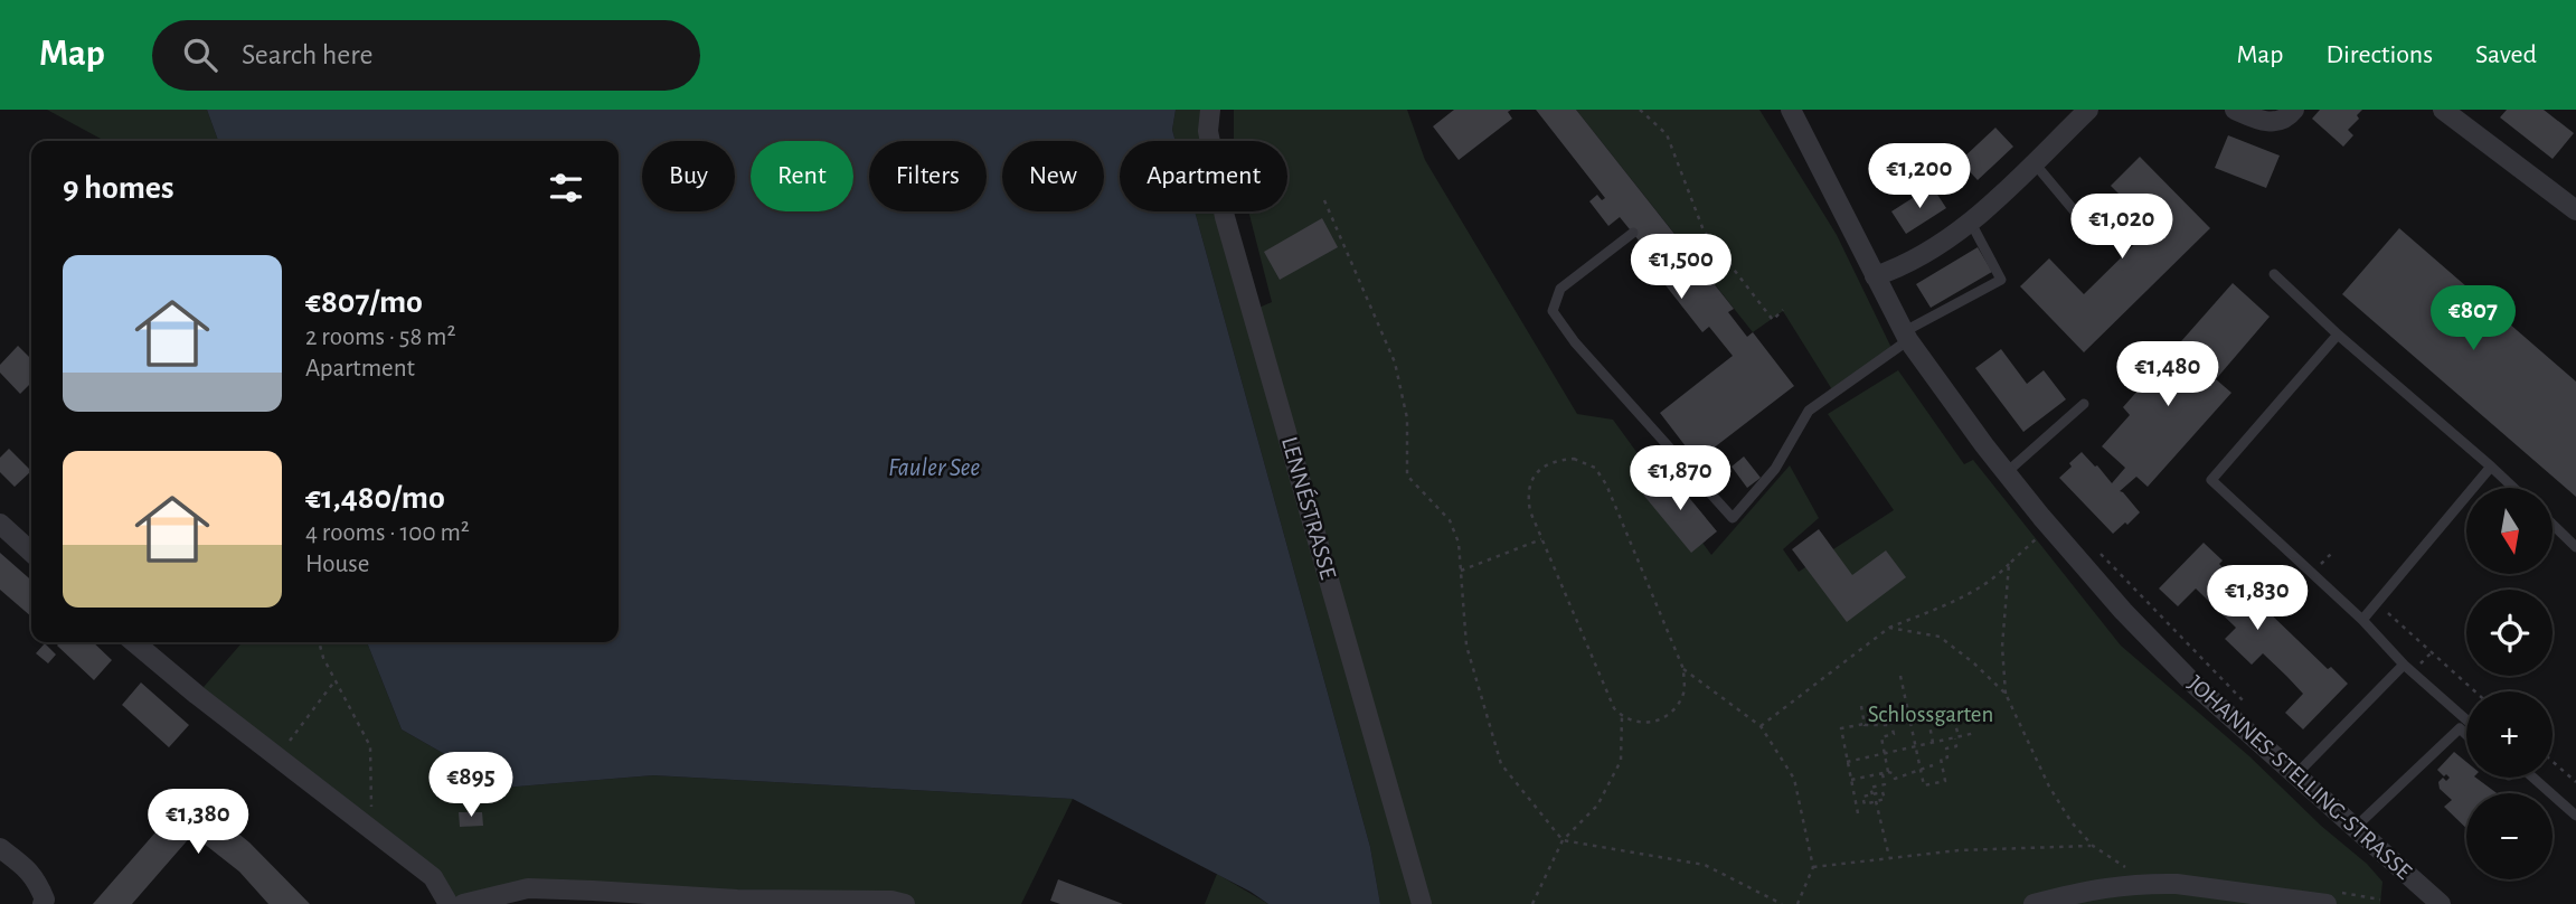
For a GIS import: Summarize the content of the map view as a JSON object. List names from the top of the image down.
{
  "streets": {
    "street": ["LENNÉSTRASSE", "JOHANNES-STELLING-STRASSE"]
  },
  "water": ["Fauler See"],
  "parks": ["Schlossgarten"],
  "north": "bottom",
  "page": {
    "header": "Map",
    "search": "Search here",
    "nav": ["Map", "Directions", "Saved"],
    "chip": [
      "Buy",
      "Rent",
      "Filters",
      "New",
      "Apartment"
    ],
    "heading": "9 homes",
    "price": [
      "€1,200",
      "€1,020",
      "€1,500",
      "€807",
      "€1,480",
      "€1,870",
      "€1,830",
      "€895",
      "€1,380"
    ],
    "list": [
      {
        "name": "€807/mo",
        "note": "2 rooms · 58 m² · Apartment"
      },
      {
        "name": "€1,480/mo",
        "note": "4 rooms · 100 m² · House"
      }
    ],
    "map_buttons": ["+", "−"]
  }
}
